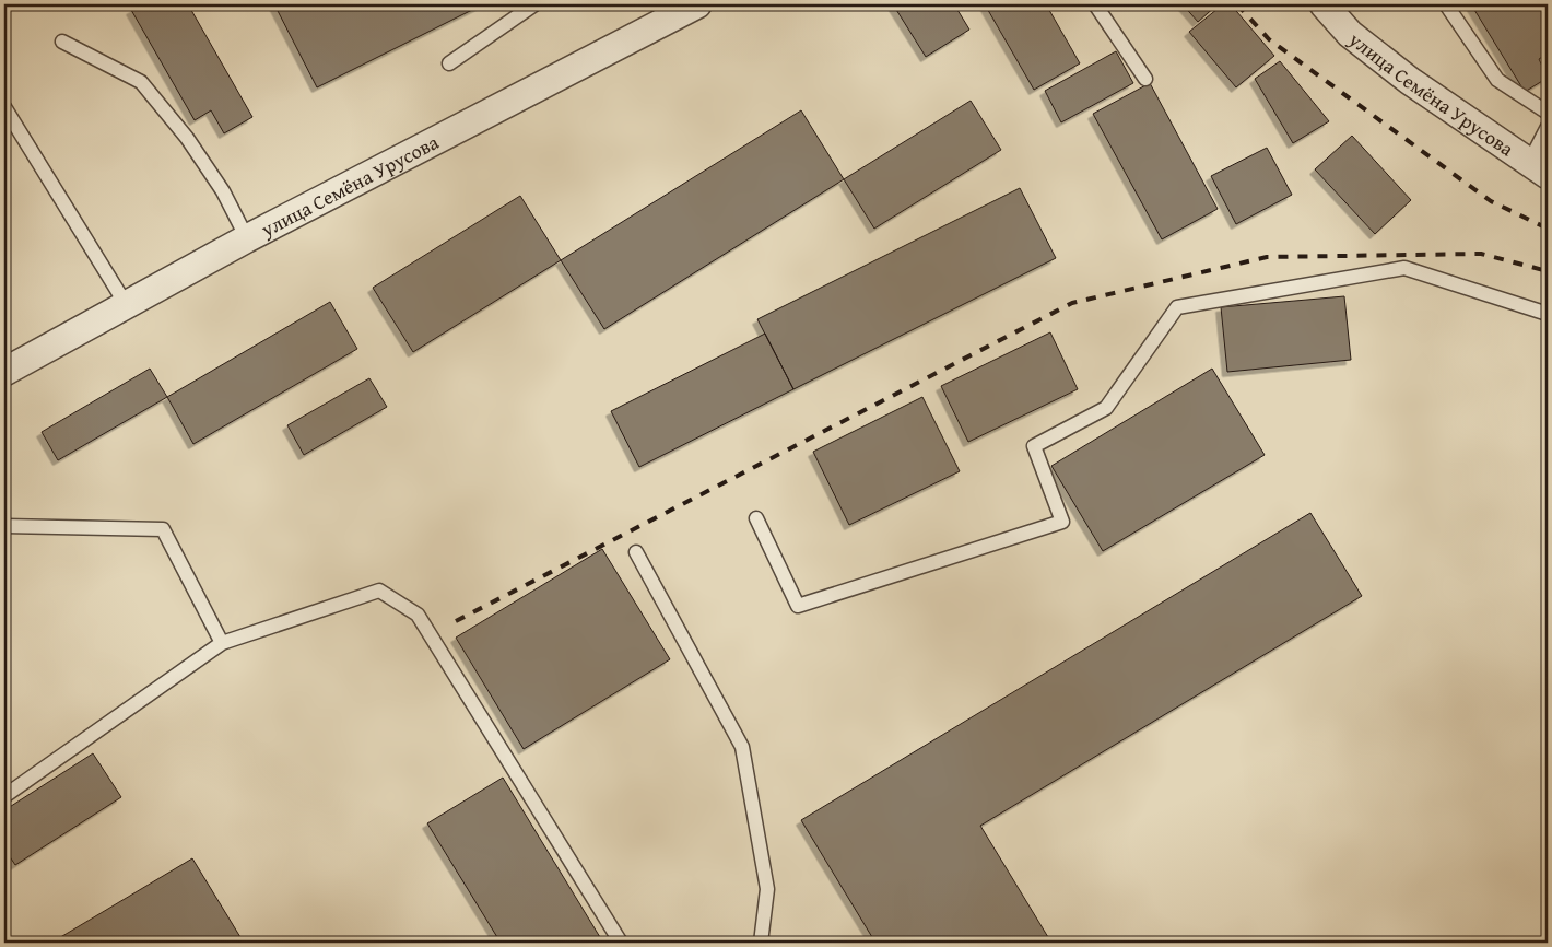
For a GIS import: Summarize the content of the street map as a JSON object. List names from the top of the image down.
{
  "streets": {
    "street": ["улица Семёна Урусова"]
  }
}
